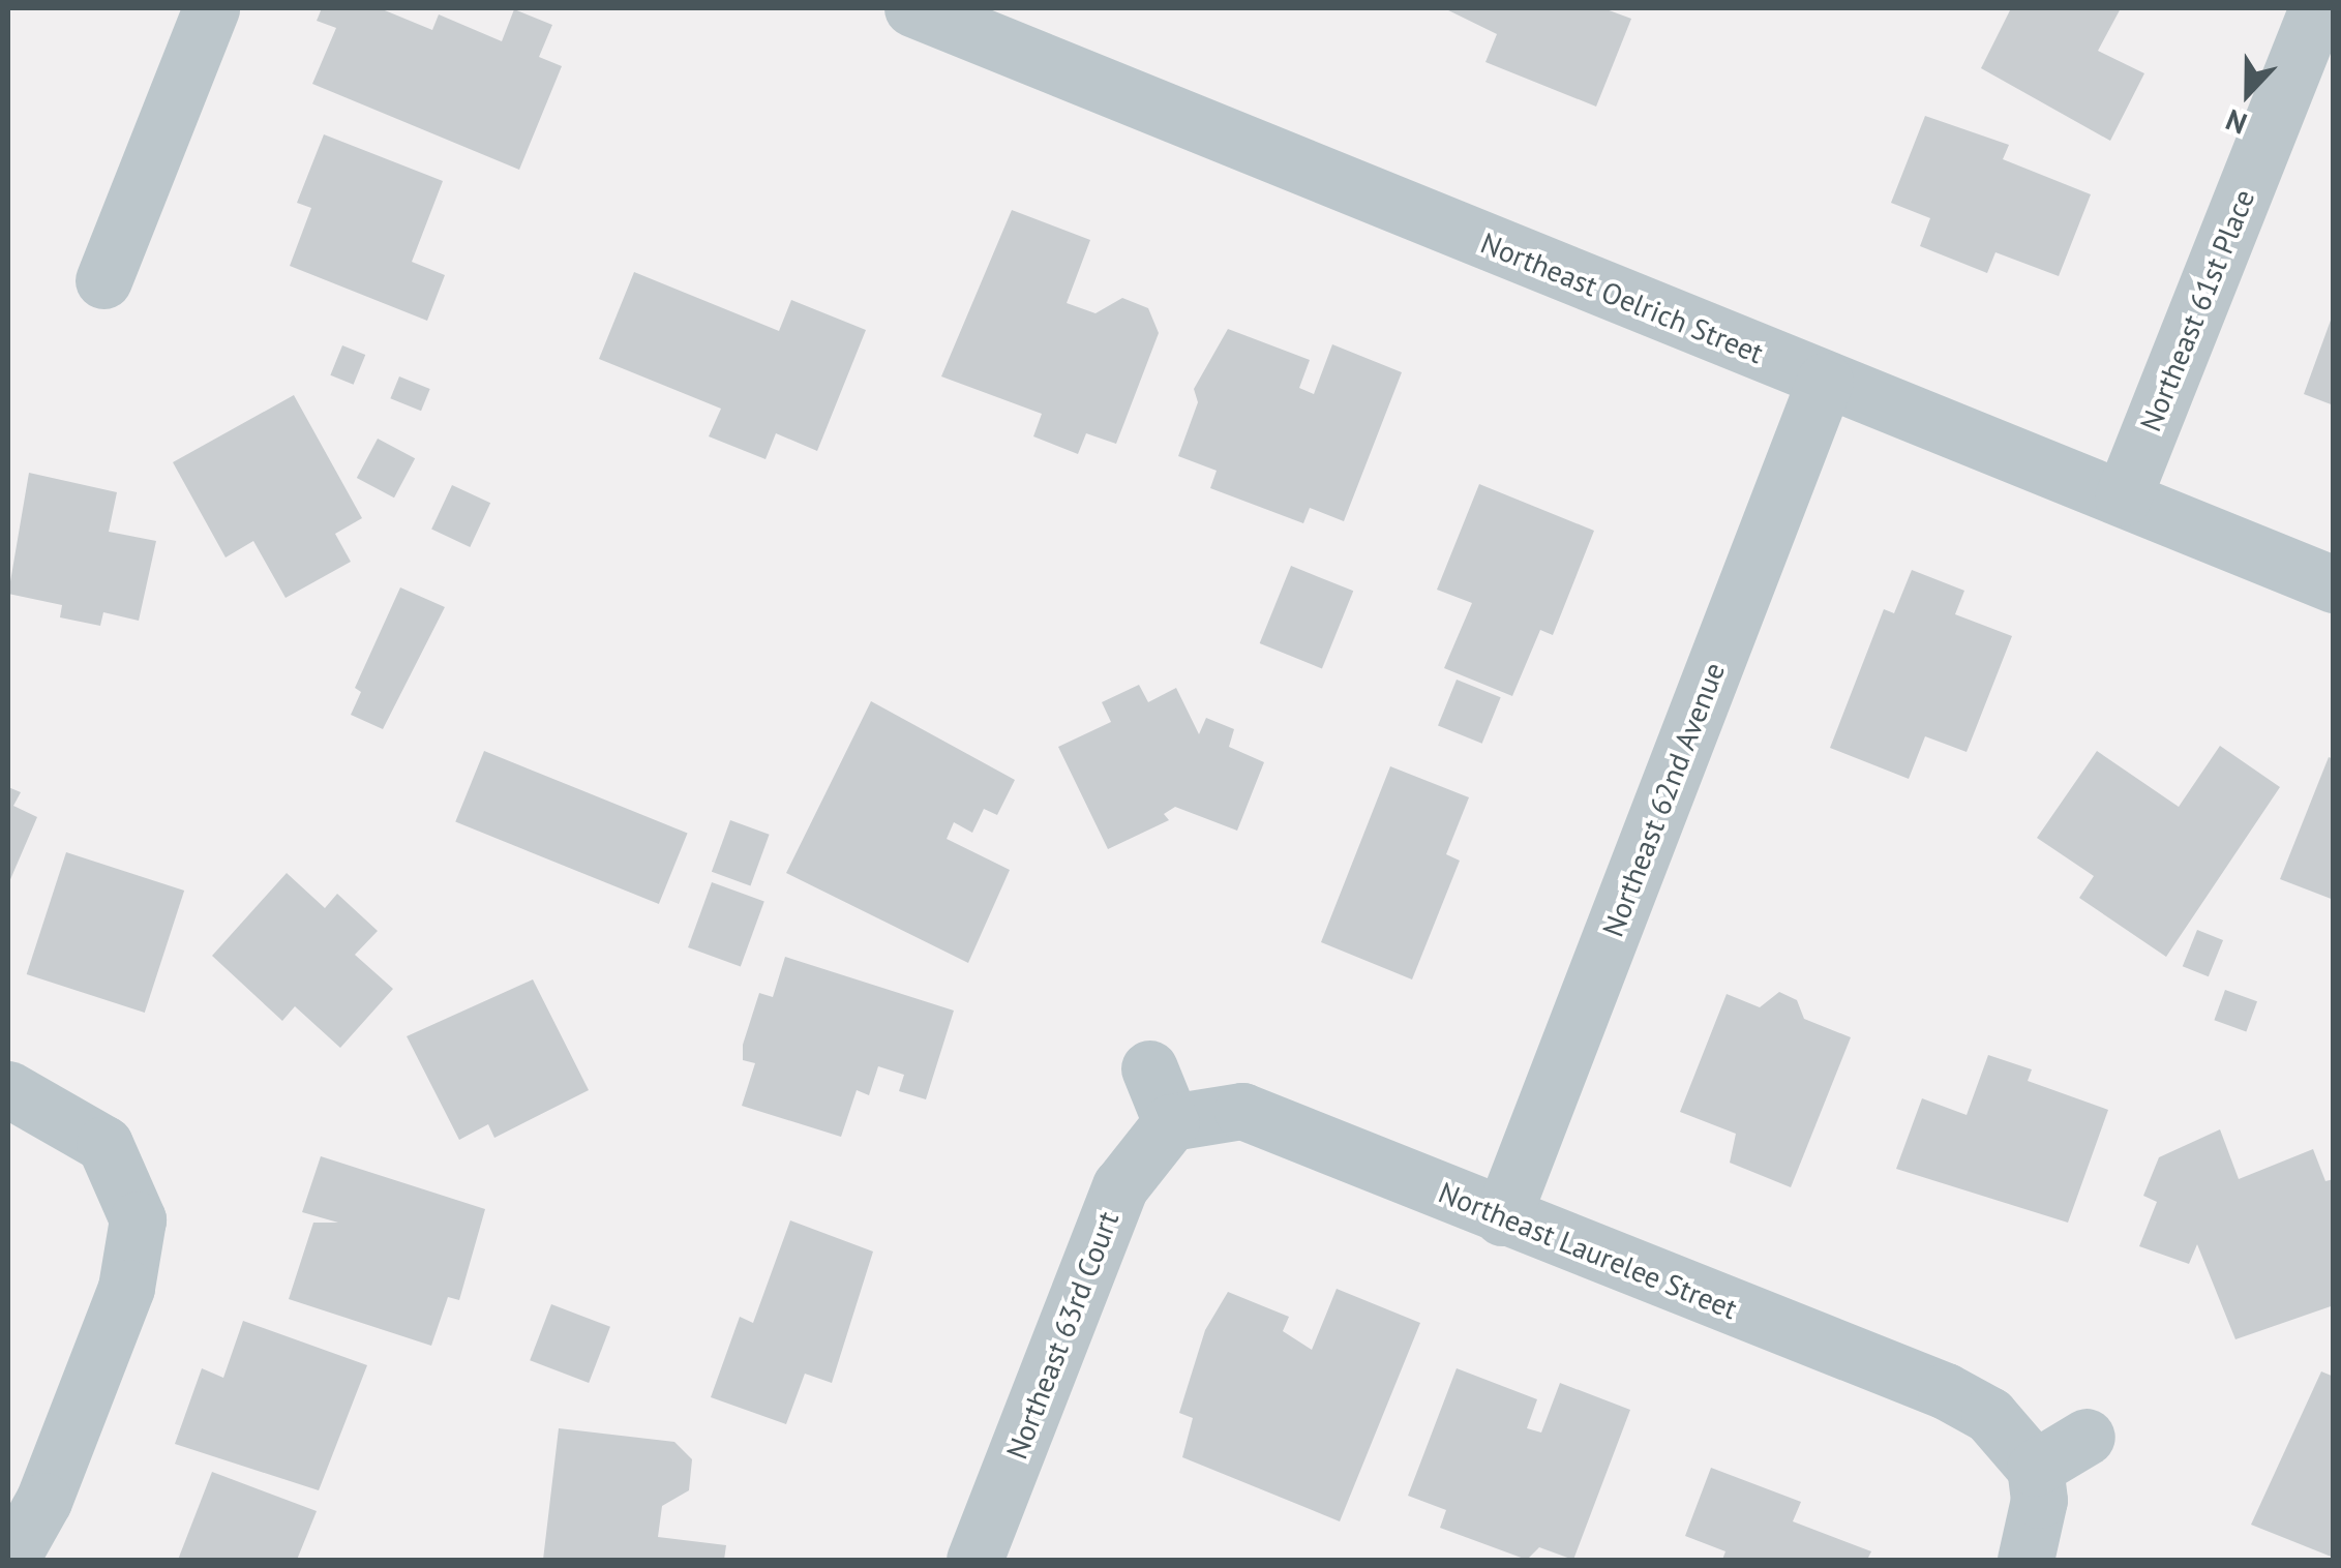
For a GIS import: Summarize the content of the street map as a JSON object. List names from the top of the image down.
{
  "streets": {
    "street": [
      "Northeast Oelrich Street",
      "Northeast 61st Place",
      "Northeast 62nd Avenue",
      "Northeast Laurelee Street",
      "Northeast 63rd Court"
    ]
  },
  "crossings": [
    ["Northeast Oelrich Street", "Northeast 61st Place"],
    ["Northeast Oelrich Street", "Northeast 62nd Avenue"],
    ["Northeast 62nd Avenue", "Northeast Laurelee Street"],
    ["Northeast Laurelee Street", "Northeast 63rd Court"]
  ],
  "north": "bottom"
}
